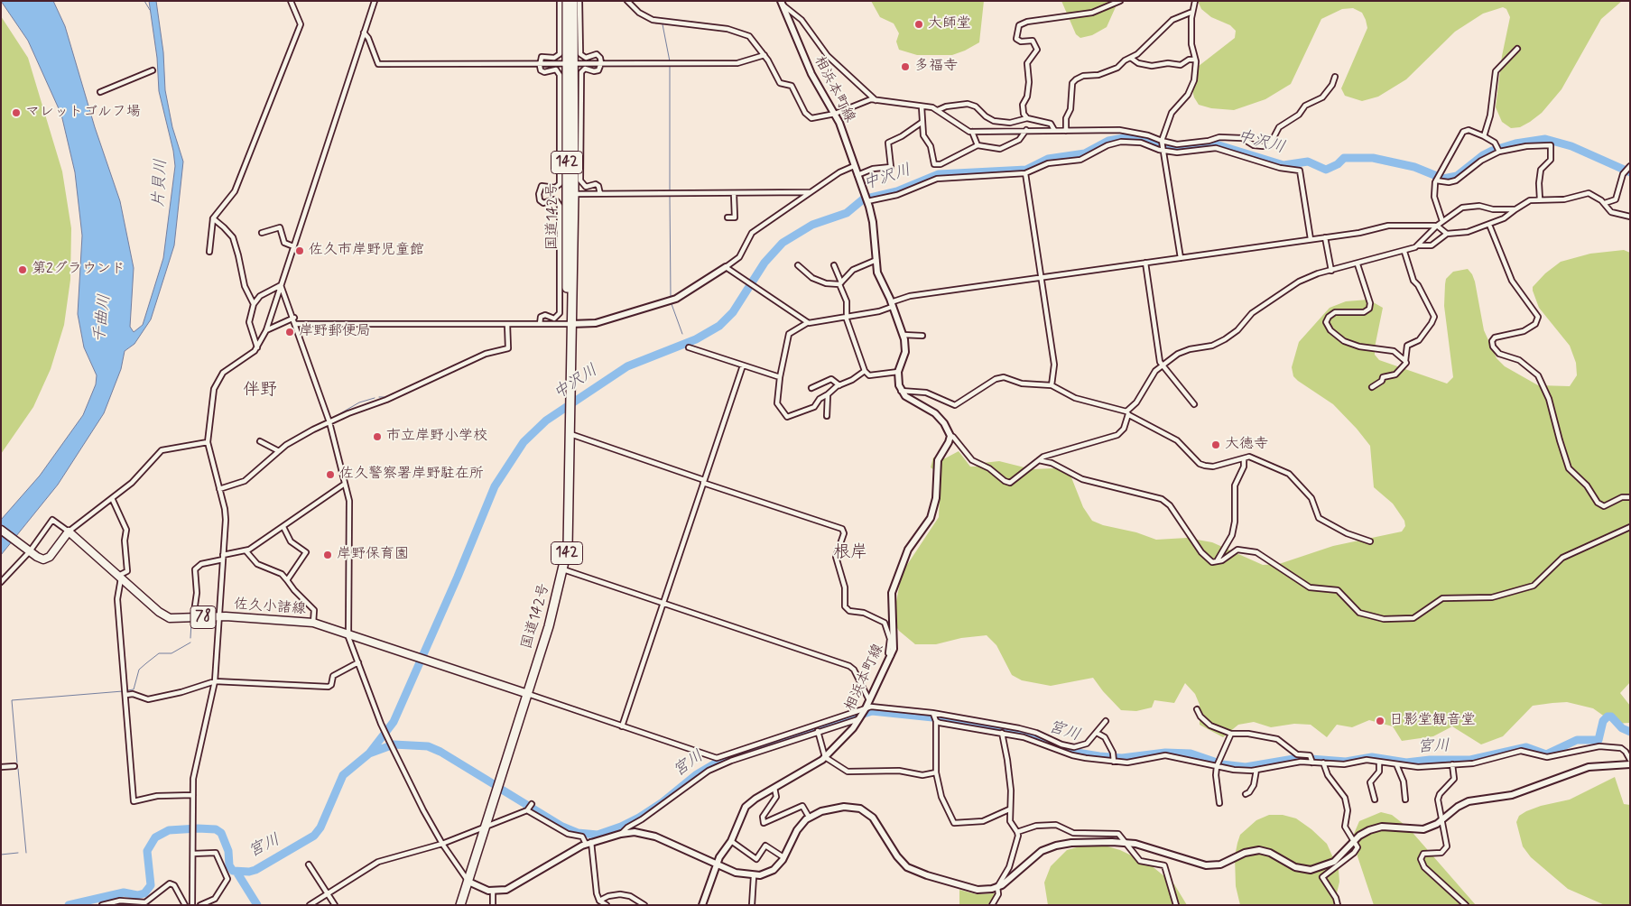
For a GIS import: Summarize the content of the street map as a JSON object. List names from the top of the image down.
{
  "streets": {
    "highway": ["142", "国道142号"],
    "main road": ["佐久小諸線", "78"],
    "street": ["相浜本町線"]
  },
  "crossings": [
    ["国道142号", "佐久小諸線"]
  ],
  "districts": ["伴野", "根岸"],
  "water": [
    "中沢川",
    "片貝川",
    "千曲川",
    "宮川"
  ],
  "places": [
    "大師堂",
    "多福寺",
    "マレットゴルフ場",
    "佐久市岸野児童館",
    "第2グラウンド",
    "岸野郵便局",
    "市立岸野小学校",
    "大徳寺",
    "佐久警察署岸野駐在所",
    "岸野保育園",
    "日影堂観音堂"
  ]
}
